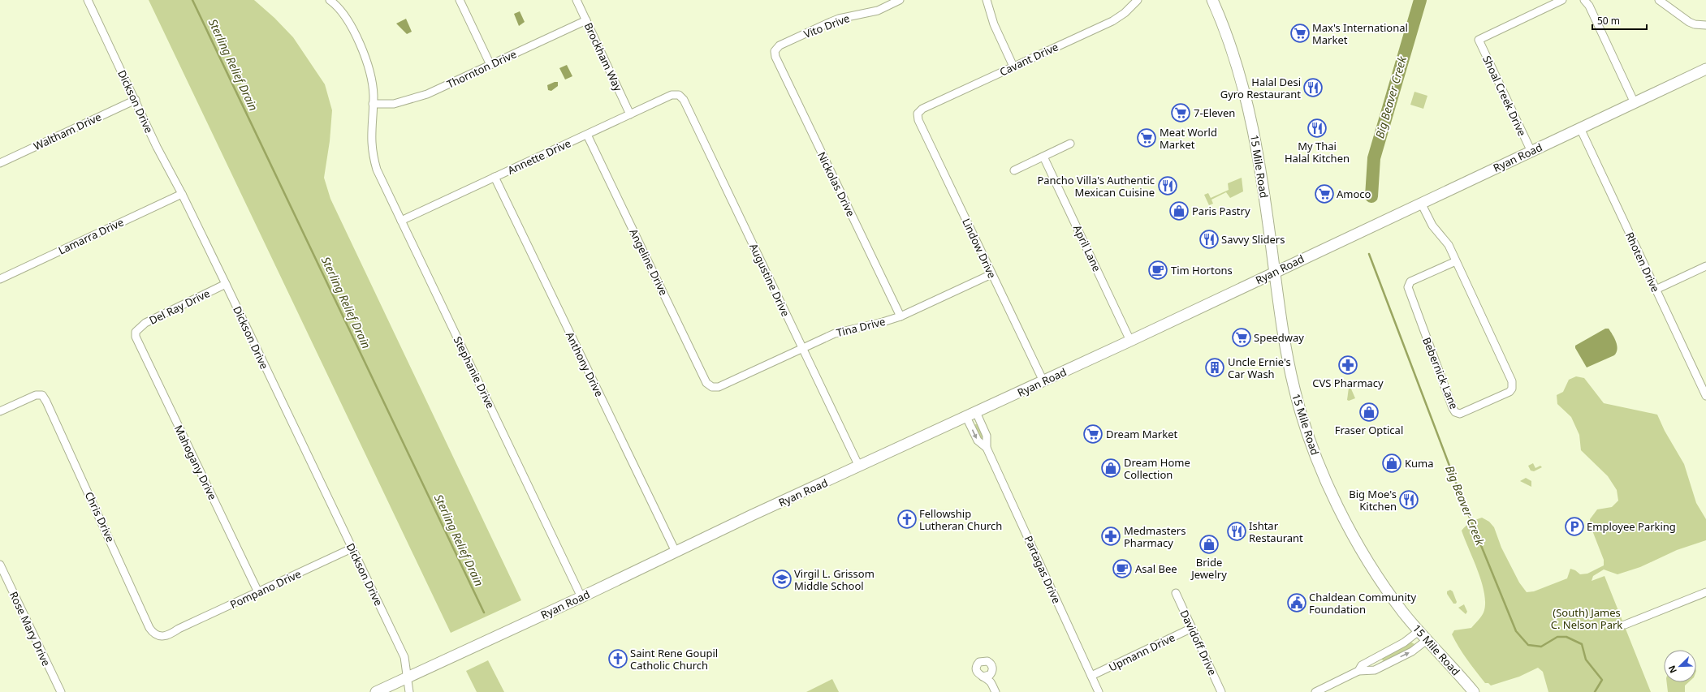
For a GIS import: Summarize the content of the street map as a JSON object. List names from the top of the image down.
{
  "streets": {
    "main road": ["Ryan Road", "15 Mile Road"],
    "street": [
      "Vito Drive",
      "Brockham Way",
      "Cavant Drive",
      "Thornton Drive",
      "Shoal Creek Drive",
      "Dickson Drive",
      "Waltham Drive",
      "Annette Drive",
      "Nickolas Drive",
      "Lamarra Drive",
      "Lindow Drive",
      "April Lane",
      "Angeline Drive",
      "Rhoten Drive",
      "Augustine Drive",
      "Del Ray Drive",
      "Tina Drive",
      "Anthony Drive",
      "Stephanie Drive",
      "Bebernick Lane",
      "Mahogany Drive",
      "Chris Drive",
      "Partagas Drive",
      "Pompano Drive",
      "Rose Mary Drive",
      "Davidoff Drive",
      "Upmann Drive"
    ]
  },
  "crossings": [
    ["Vito Drive", "Nickolas Drive"],
    ["Brockham Way", "Thornton Drive"],
    ["Brockham Way", "Annette Drive"],
    ["Cavant Drive", "Lindow Drive"],
    ["Thornton Drive", "Stephanie Drive"],
    ["Shoal Creek Drive", "Ryan Road"],
    ["Dickson Drive", "Waltham Drive"],
    ["Dickson Drive", "Ryan Road"],
    ["Dickson Drive", "Lamarra Drive"],
    ["Dickson Drive", "Del Ray Drive"],
    ["Dickson Drive", "Pompano Drive"],
    ["Annette Drive", "Angeline Drive"],
    ["Annette Drive", "Augustine Drive"],
    ["Annette Drive", "Anthony Drive"],
    ["Annette Drive", "Stephanie Drive"],
    ["Ryan Road", "15 Mile Road"],
    ["Ryan Road", "Lindow Drive"],
    ["Ryan Road", "April Lane"],
    ["Ryan Road", "Rhoten Drive"],
    ["Ryan Road", "Augustine Drive"],
    ["Ryan Road", "Anthony Drive"],
    ["Ryan Road", "Stephanie Drive"],
    ["Ryan Road", "Bebernick Lane"],
    ["Ryan Road", "Partagas Drive"],
    ["Nickolas Drive", "Tina Drive"],
    ["Lindow Drive", "Tina Drive"],
    ["Angeline Drive", "Tina Drive"],
    ["Augustine Drive", "Tina Drive"],
    ["Del Ray Drive", "Mahogany Drive"],
    ["Mahogany Drive", "Pompano Drive"],
    ["Chris Drive", "Pompano Drive"],
    ["Partagas Drive", "Upmann Drive"],
    ["Davidoff Drive", "Upmann Drive"]
  ],
  "water": ["Sterling Relief Drain", "Big Beaver Creek"],
  "parks": ["(South) James C. Nelson Park"],
  "places": {
    "supermarket": [
      "Max's International Market",
      "7-Eleven",
      "Meat World Market",
      "Amoco",
      "Speedway",
      "Dream Market"
    ],
    "restaurant": [
      "Halal Desi Gyro Restaurant",
      "My Thai Halal Kitchen",
      "Pancho Villa's Authentic Mexican Cuisine",
      "Savvy Sliders",
      "Big Moe's Kitchen",
      "Ishtar Restaurant"
    ],
    "shop": [
      "Paris Pastry",
      "Fraser Optical",
      "Kuma",
      "Dream Home Collection",
      "Bride Jewelry"
    ],
    "cafe": ["Tim Hortons", "Asal Bee"],
    "pharmacy": ["CVS Pharmacy", "Medmasters Pharmacy"],
    "building": ["Uncle Ernie's Car Wash"],
    "church": ["Fellowship Lutheran Church", "Saint Rene Goupil Catholic Church"],
    "parking": ["Employee Parking"],
    "school or university": ["Virgil L. Grissom Middle School"],
    "public building": ["Chaldean Community Foundation"]
  },
  "scale_bar": "50 m",
  "north": "bottom left"
}
